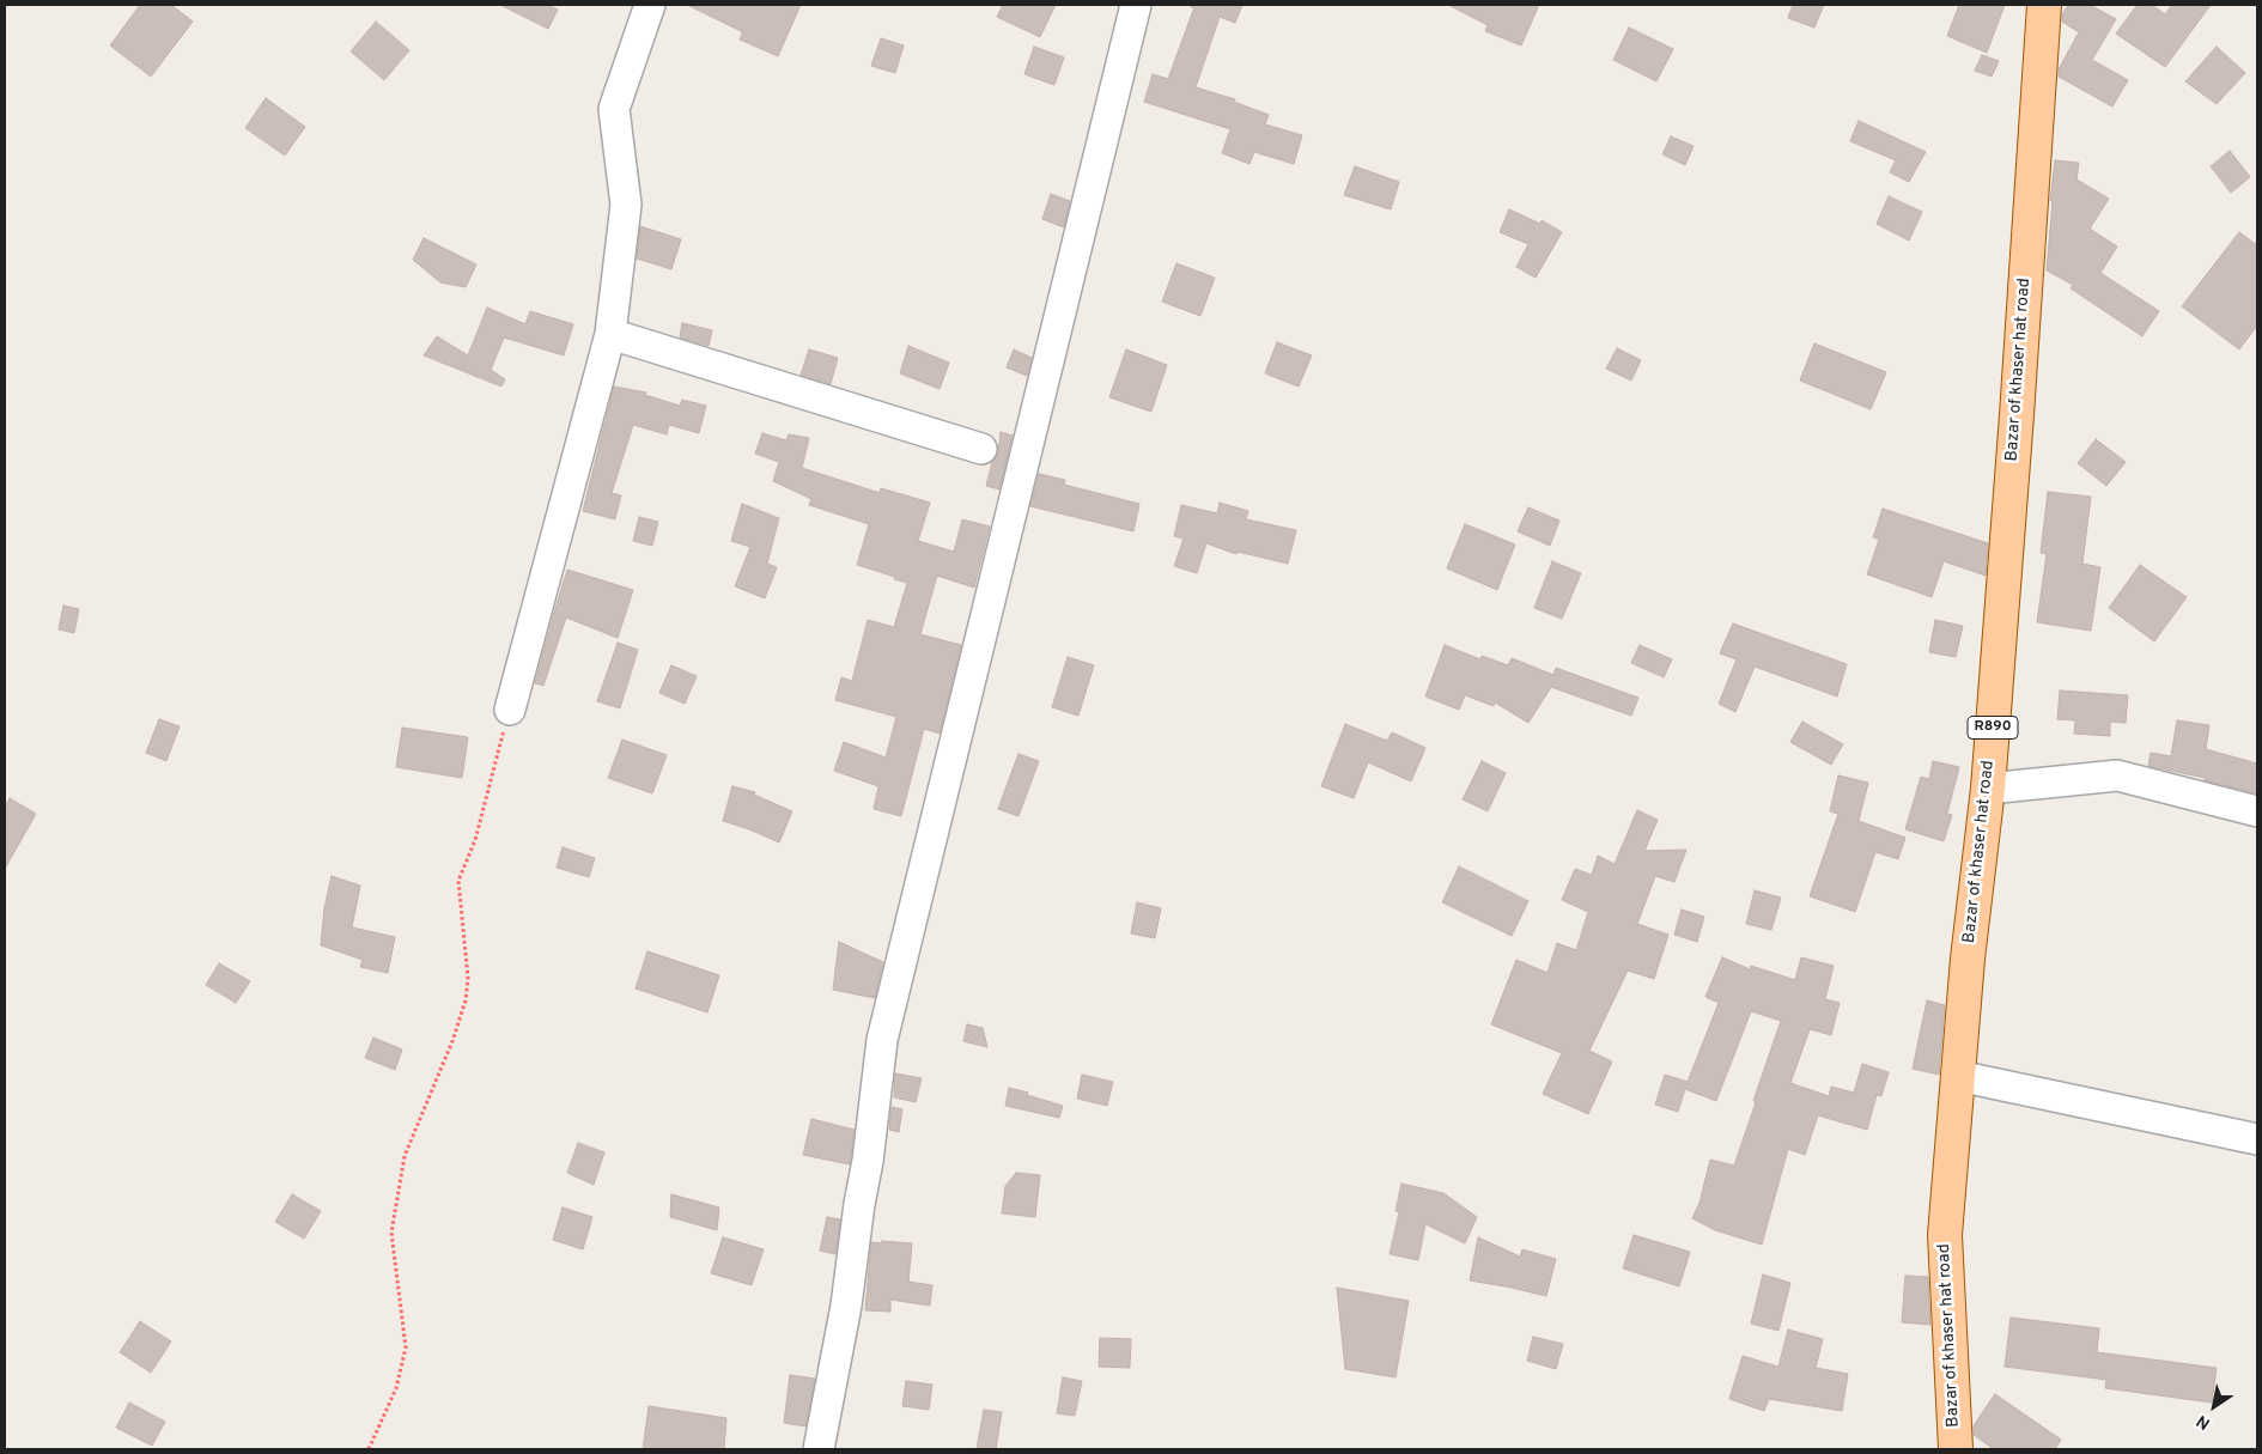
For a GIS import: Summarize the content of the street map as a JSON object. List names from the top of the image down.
{
  "streets": {
    "main road": ["Bazar of khaser hat road", "R890"]
  },
  "north": "bottom left"
}
